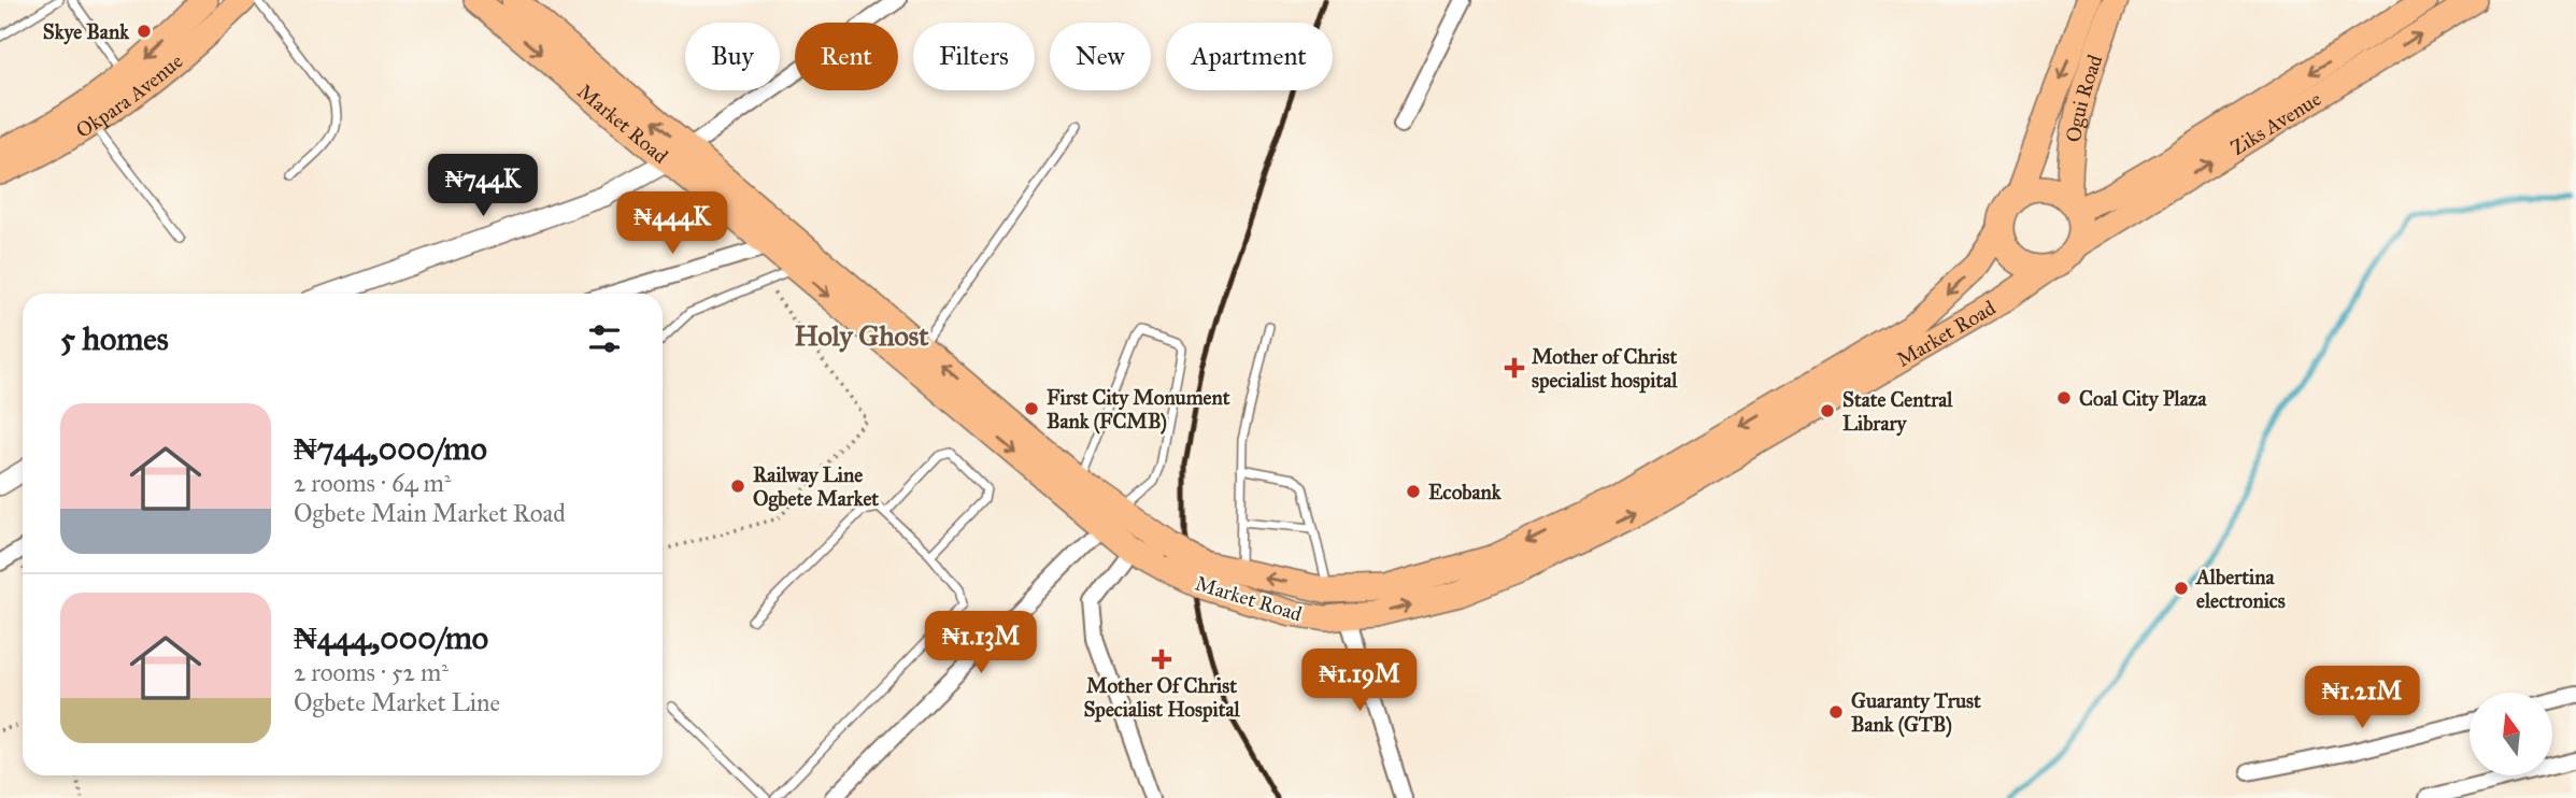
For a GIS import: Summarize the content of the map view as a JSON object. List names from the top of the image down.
{
  "streets": {
    "main road": [
      "Okpara Avenue",
      "Ogui Road",
      "Ziks Avenue",
      "Market Road"
    ]
  },
  "crossings": [
    ["Ogui Road", "Ziks Avenue"],
    ["Ogui Road", "Market Road"],
    ["Ziks Avenue", "Market Road"]
  ],
  "districts": ["Holy Ghost"],
  "places": {
    "other": [
      "Skye Bank",
      "Coal City Plaza",
      "First City Monument Bank (FCMB)",
      "State Central Library",
      "Railway Line Ogbete Market",
      "Ecobank",
      "Albertina electronics",
      "Guaranty Trust Bank (GTB)"
    ],
    "health": ["Mother of Christ specialist hospital", "Mother Of Christ Specialist Hospital"]
  },
  "north": "top",
  "page": {
    "chip": [
      "Buy",
      "Rent",
      "Filters",
      "New",
      "Apartment"
    ],
    "price": [
      "₦744K",
      "₦444K",
      "₦1.13M",
      "₦1.19M",
      "₦1.21M"
    ],
    "heading": "5 homes",
    "list": [
      {
        "name": "₦744,000/mo",
        "note": "2 rooms · 64 m² · Ogbete Main Market Road"
      },
      {
        "name": "₦444,000/mo",
        "note": "2 rooms · 52 m² · Ogbete Market Line"
      }
    ]
  }
}
